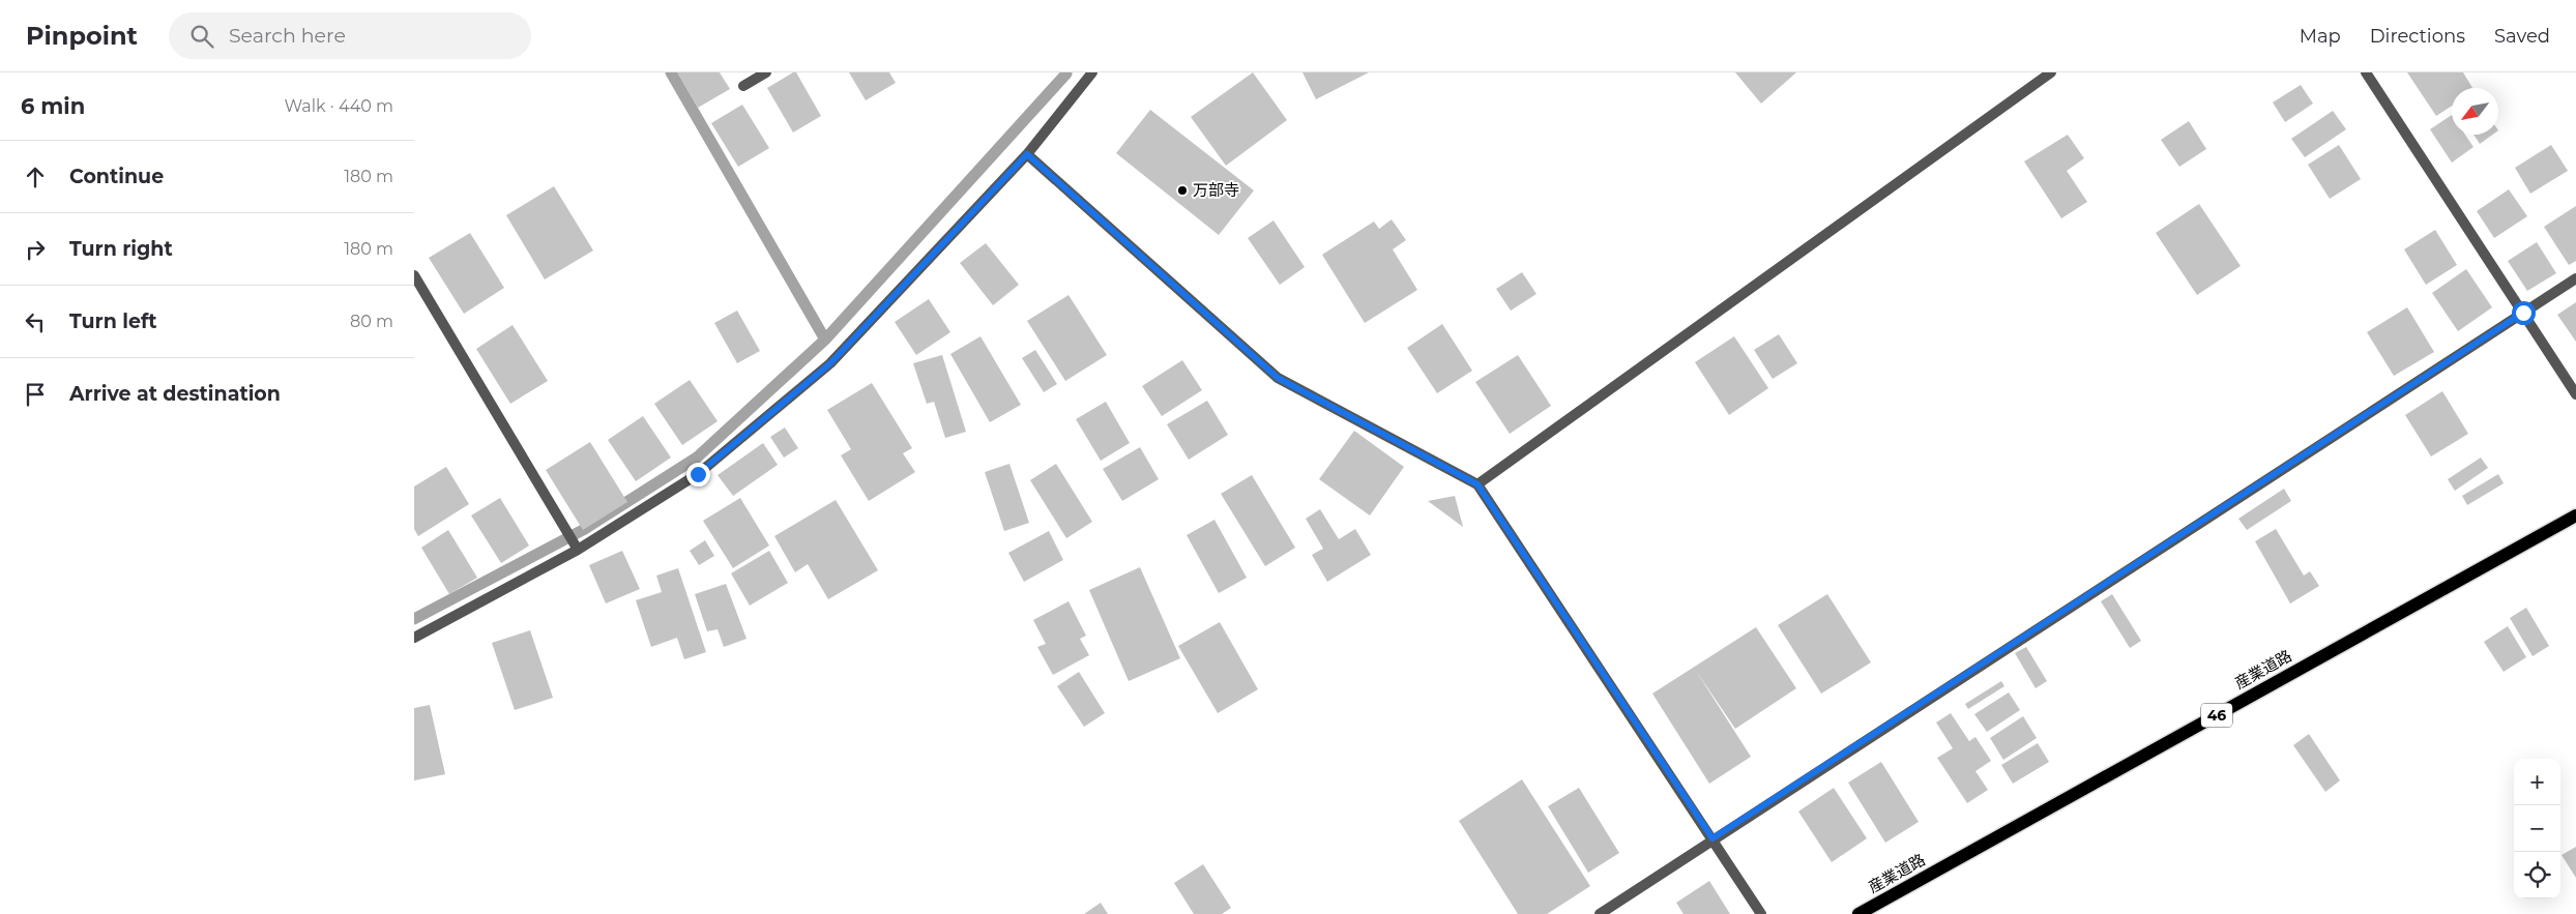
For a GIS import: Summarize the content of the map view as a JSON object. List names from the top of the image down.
{
  "streets": {
    "main road": ["産業道路", "46"]
  },
  "places": ["万部寺"],
  "north": "bottom left",
  "page": {
    "header": "Pinpoint",
    "search": "Search here",
    "nav": ["Map", "Directions", "Saved"],
    "heading": ["6 min", "Walk · 440 m"],
    "list": [
      ["Continue", "180 m"],
      ["Turn right", "180 m"],
      ["Turn left", "80 m"],
      "Arrive at destination"
    ],
    "map_buttons": ["+", "−"]
  }
}
